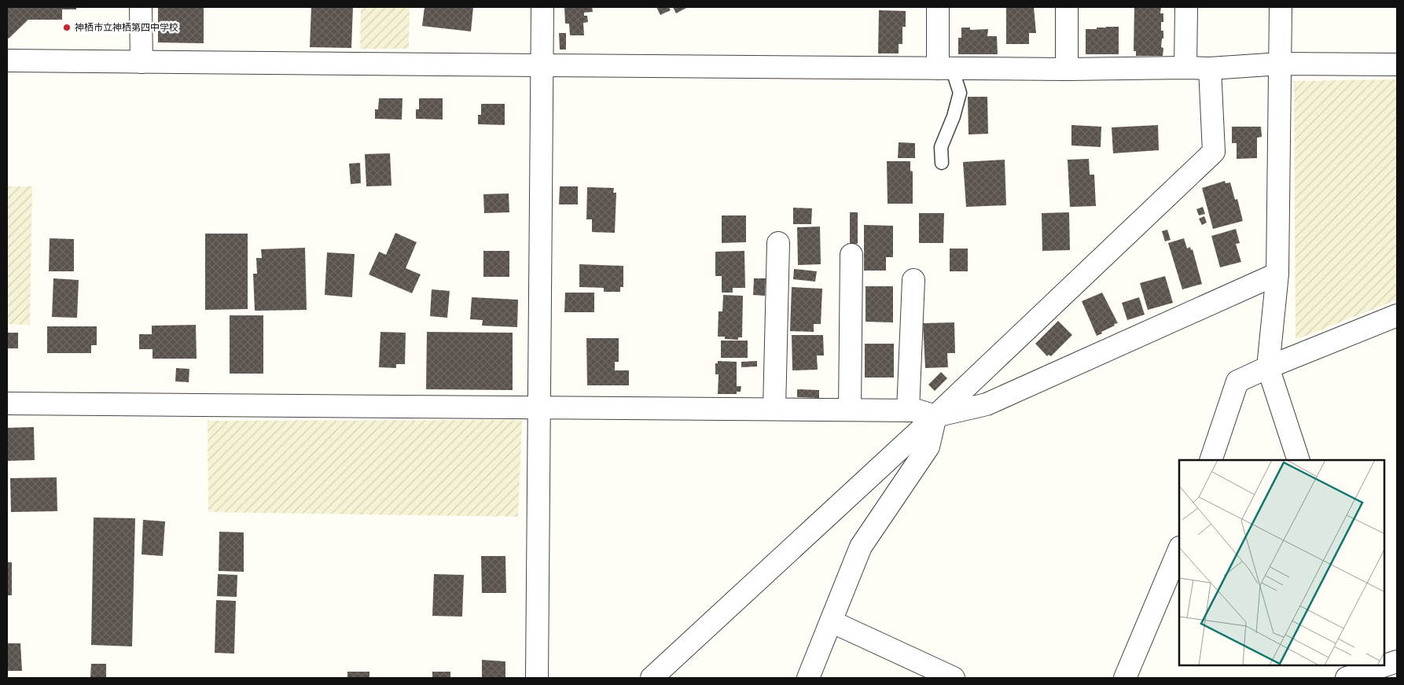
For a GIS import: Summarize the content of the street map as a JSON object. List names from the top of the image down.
{
  "places": ["神栖市立神栖第四中学校"]
}
